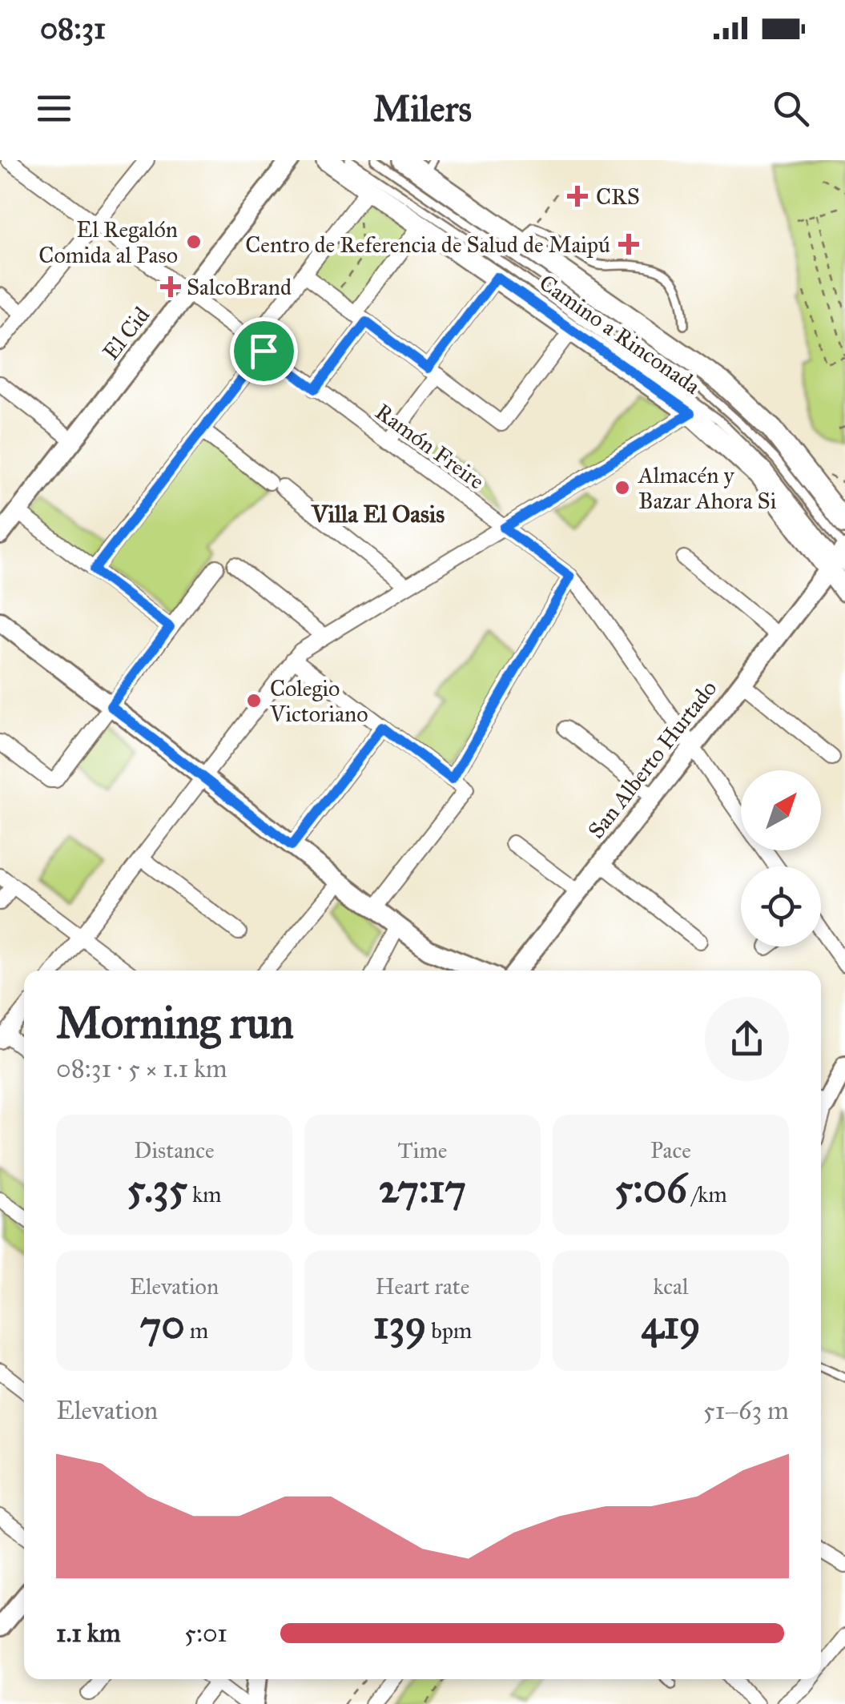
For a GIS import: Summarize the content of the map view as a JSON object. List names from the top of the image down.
{
  "streets": {
    "main road": ["Camino a Rinconada"],
    "street": ["El Cid", "Ramón Freire", "San Alberto Hurtado"]
  },
  "crossings": [
    ["El Cid", "Ramón Freire"],
    ["Camino a Rinconada", "San Alberto Hurtado"],
    ["Ramón Freire", "San Alberto Hurtado"]
  ],
  "districts": ["Villa El Oasis"],
  "places": {
    "health": ["CRS", "Centro de Referencia de Salud de Maipú", "SalcoBrand"],
    "other": ["El Regalón Comida al Paso", "Almacén y Bazar Ahora Si", "Colegio Victoriano"]
  },
  "north": "top right",
  "page": {
    "status": "08:31",
    "header": "Milers",
    "heading": ["Morning run", "08:31 · 5 × 1.1 km"],
    "stats": [
      ["Distance", "5.35 km"],
      ["Time", "27:17"],
      ["Pace", "5:06 /km"],
      ["Elevation", "70 m"],
      ["Heart rate", "139 bpm"],
      ["kcal", "419"]
    ],
    "chart": ["Elevation", "51–63 m"],
    "list": [
      {
        "name": "1.1 km",
        "note": "5:01"
      }
    ]
  }
}
